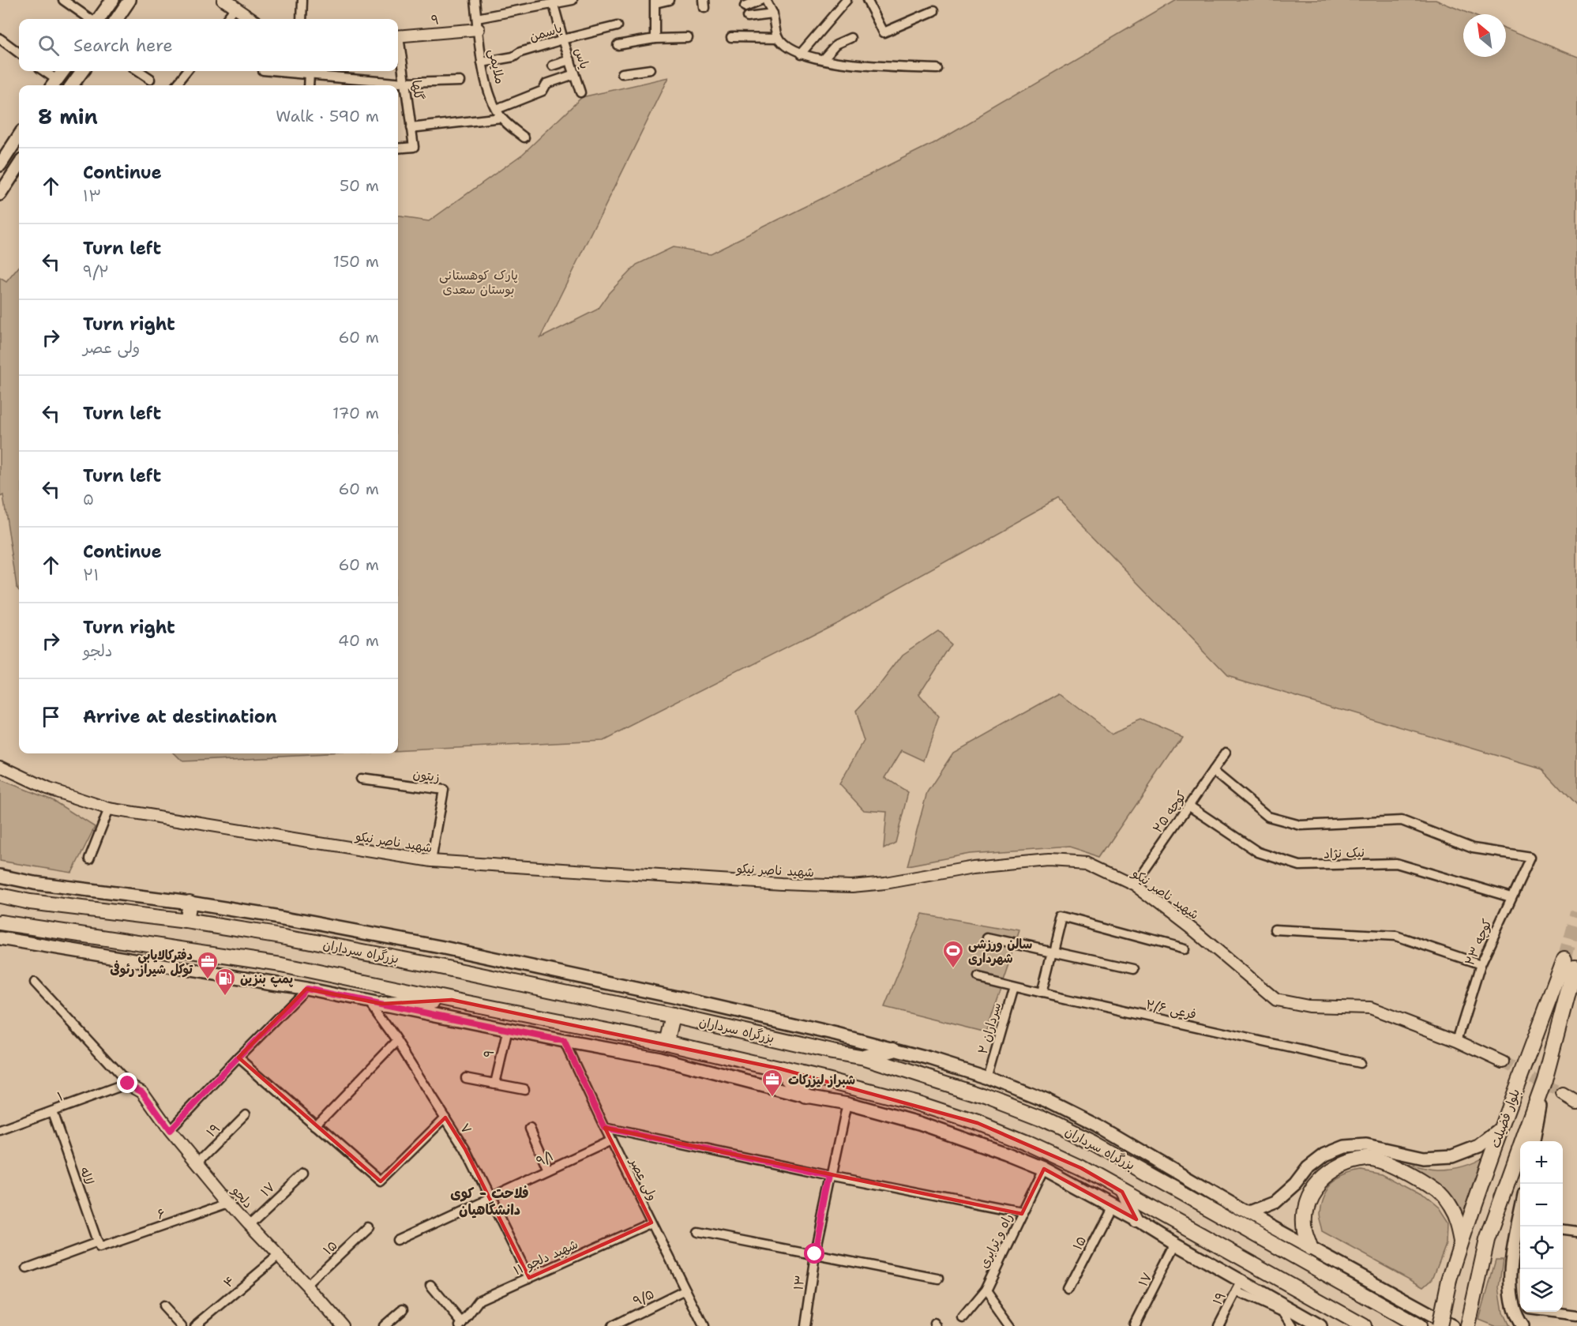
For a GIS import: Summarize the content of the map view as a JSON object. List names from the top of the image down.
{
  "streets": {
    "main road": ["بزرگراه سرداران", "بلوار فضیلت"],
    "street": [
      "۹",
      "یاسمن",
      "یاس",
      "ملایمی",
      "گلها",
      "زیتون",
      "کوچه ۲۵",
      "شهید ناصر نیکو",
      "نیک نژاد",
      "کوچه ۲۳",
      "فرعی ۲/۶",
      "سرداران ۲",
      "۱",
      "۷",
      "۱۹",
      "۹/۱",
      "لاله",
      "ولی عصر",
      "۱۷",
      "دلجو",
      "۶",
      "راه و ترابری",
      "۱۵",
      "شهید دلجو ۱۱",
      "۴",
      "۱۳",
      "۹/۵"
    ]
  },
  "crossings": [
    ["۹", "ملایمی"],
    ["یاسمن", "یاس"],
    ["یاسمن", "ملایمی"],
    ["زیتون", "شهید ناصر نیکو"],
    ["کوچه ۲۵", "شهید ناصر نیکو"],
    ["کوچه ۲۵", "نیک نژاد"],
    ["کوچه ۲۵", "کوچه ۲۳"],
    ["شهید ناصر نیکو", "کوچه ۲۳"],
    ["نیک نژاد", "کوچه ۲۳"],
    ["فرعی ۲/۶", "سرداران ۲"],
    ["۱", "لاله"],
    ["۱", "دلجو"],
    ["۷", "۹/۱"],
    ["۷", "شهید دلجو ۱۱"],
    ["۱۹", "دلجو"],
    ["۹/۱", "ولی عصر"],
    ["لاله", "۶"],
    ["ولی عصر", "شهید دلجو ۱۱"],
    ["ولی عصر", "۹/۵"],
    ["۱۷", "دلجو"],
    ["دلجو", "۶"],
    ["دلجو", "۱۵"],
    ["دلجو", "۴"]
  ],
  "districts": ["فلاحت - کوی دانشگاهیان"],
  "parks": ["پارک کوهستانی بوستان سعدی"],
  "places": {
    "sports": ["سالن ورزشی شهرداری"],
    "office": ["دفترکالایابی توکل شیراز رئوفی", "شبراز لیزرکات"],
    "fuel station": ["پمپ بنزین"]
  },
  "north": "top left",
  "page": {
    "search": "Search here",
    "heading": ["8 min", "Walk · 590 m"],
    "list": [
      ["Continue", "۱۳", "50 m"],
      ["Turn left", "۹/۲", "150 m"],
      ["Turn right", "ولی عصر", "60 m"],
      ["Turn left", "170 m"],
      ["Turn left", "۵", "60 m"],
      ["Continue", "۲۱", "60 m"],
      ["Turn right", "دلجو", "40 m"],
      "Arrive at destination"
    ],
    "map_buttons": ["+", "−"]
  }
}
